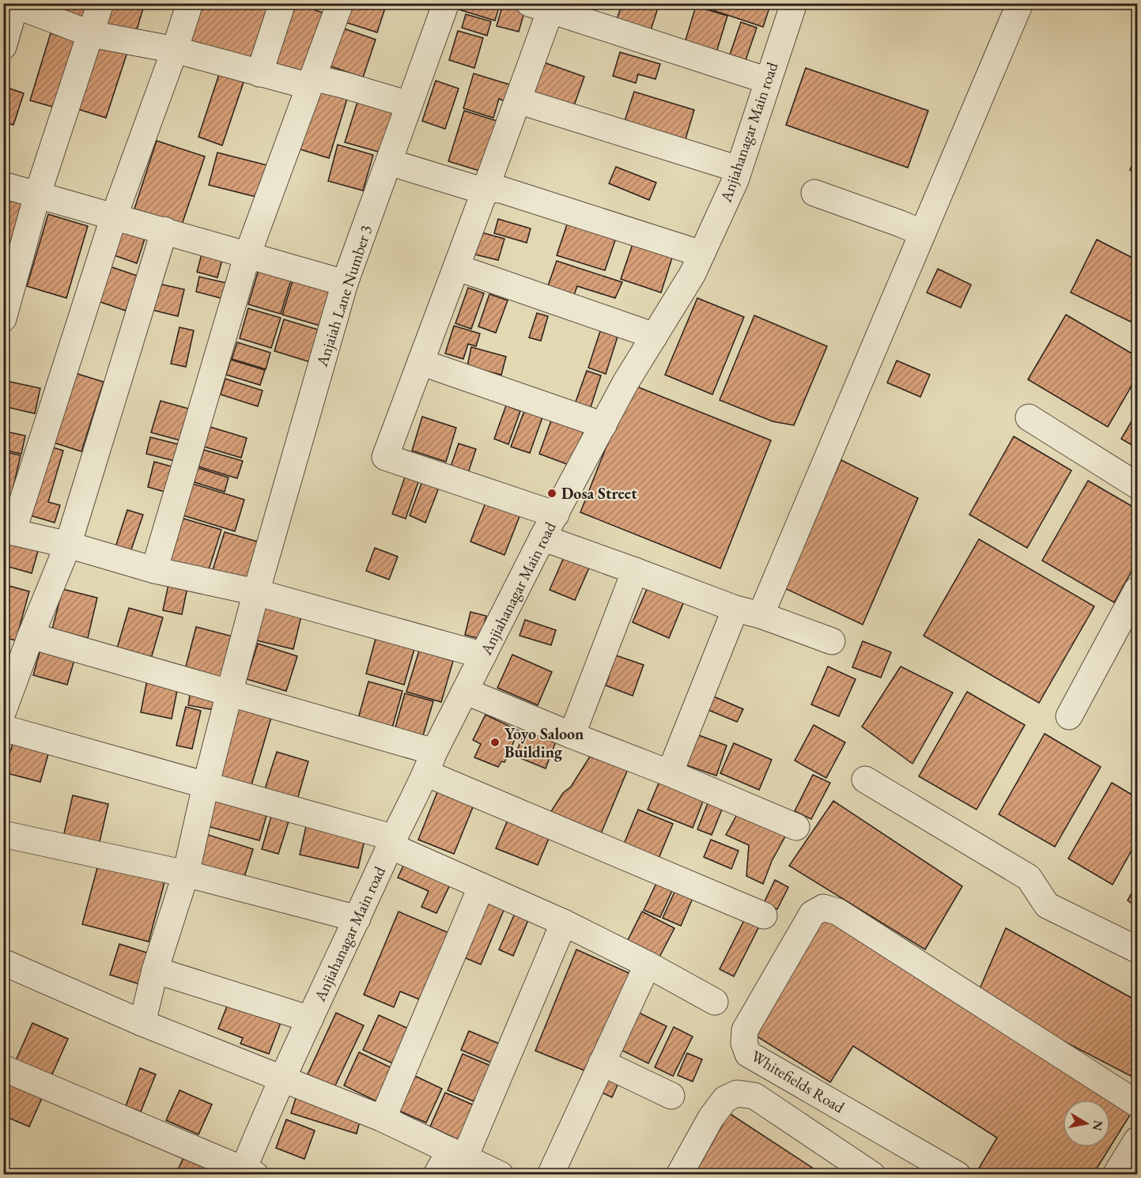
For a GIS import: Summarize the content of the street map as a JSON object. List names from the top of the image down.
{
  "streets": {
    "street": ["Anjiahanagar Main road", "Anjaiah Lane Number 3", "Whitefields Road"]
  },
  "places": ["Dosa Street", "Yoyo Saloon Building"],
  "north": "right"
}
